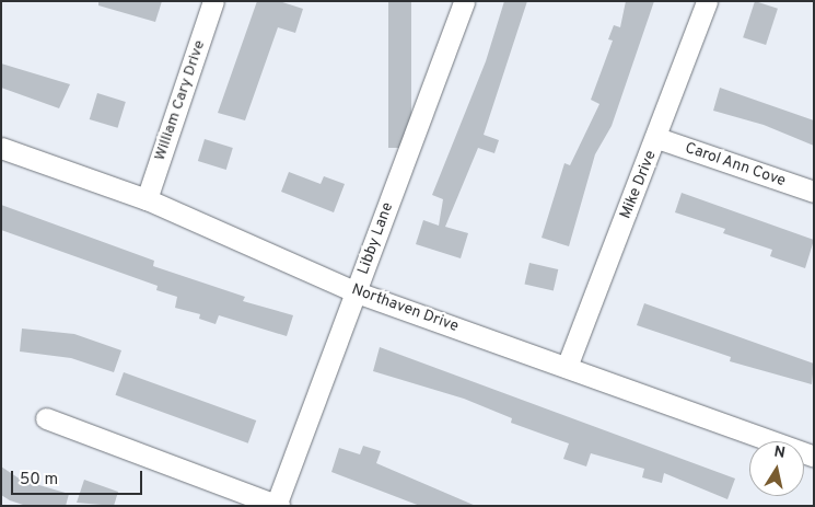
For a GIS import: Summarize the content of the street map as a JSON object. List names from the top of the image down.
{
  "streets": {
    "street": [
      "William Cary Drive",
      "Carol Ann Cove",
      "Mike Drive",
      "Libby Lane",
      "Northaven Drive"
    ]
  },
  "crossings": [
    ["William Cary Drive", "Northaven Drive"],
    ["Carol Ann Cove", "Mike Drive"],
    ["Mike Drive", "Northaven Drive"],
    ["Libby Lane", "Northaven Drive"]
  ],
  "scale_bar": "50 m",
  "north": "top"
}
